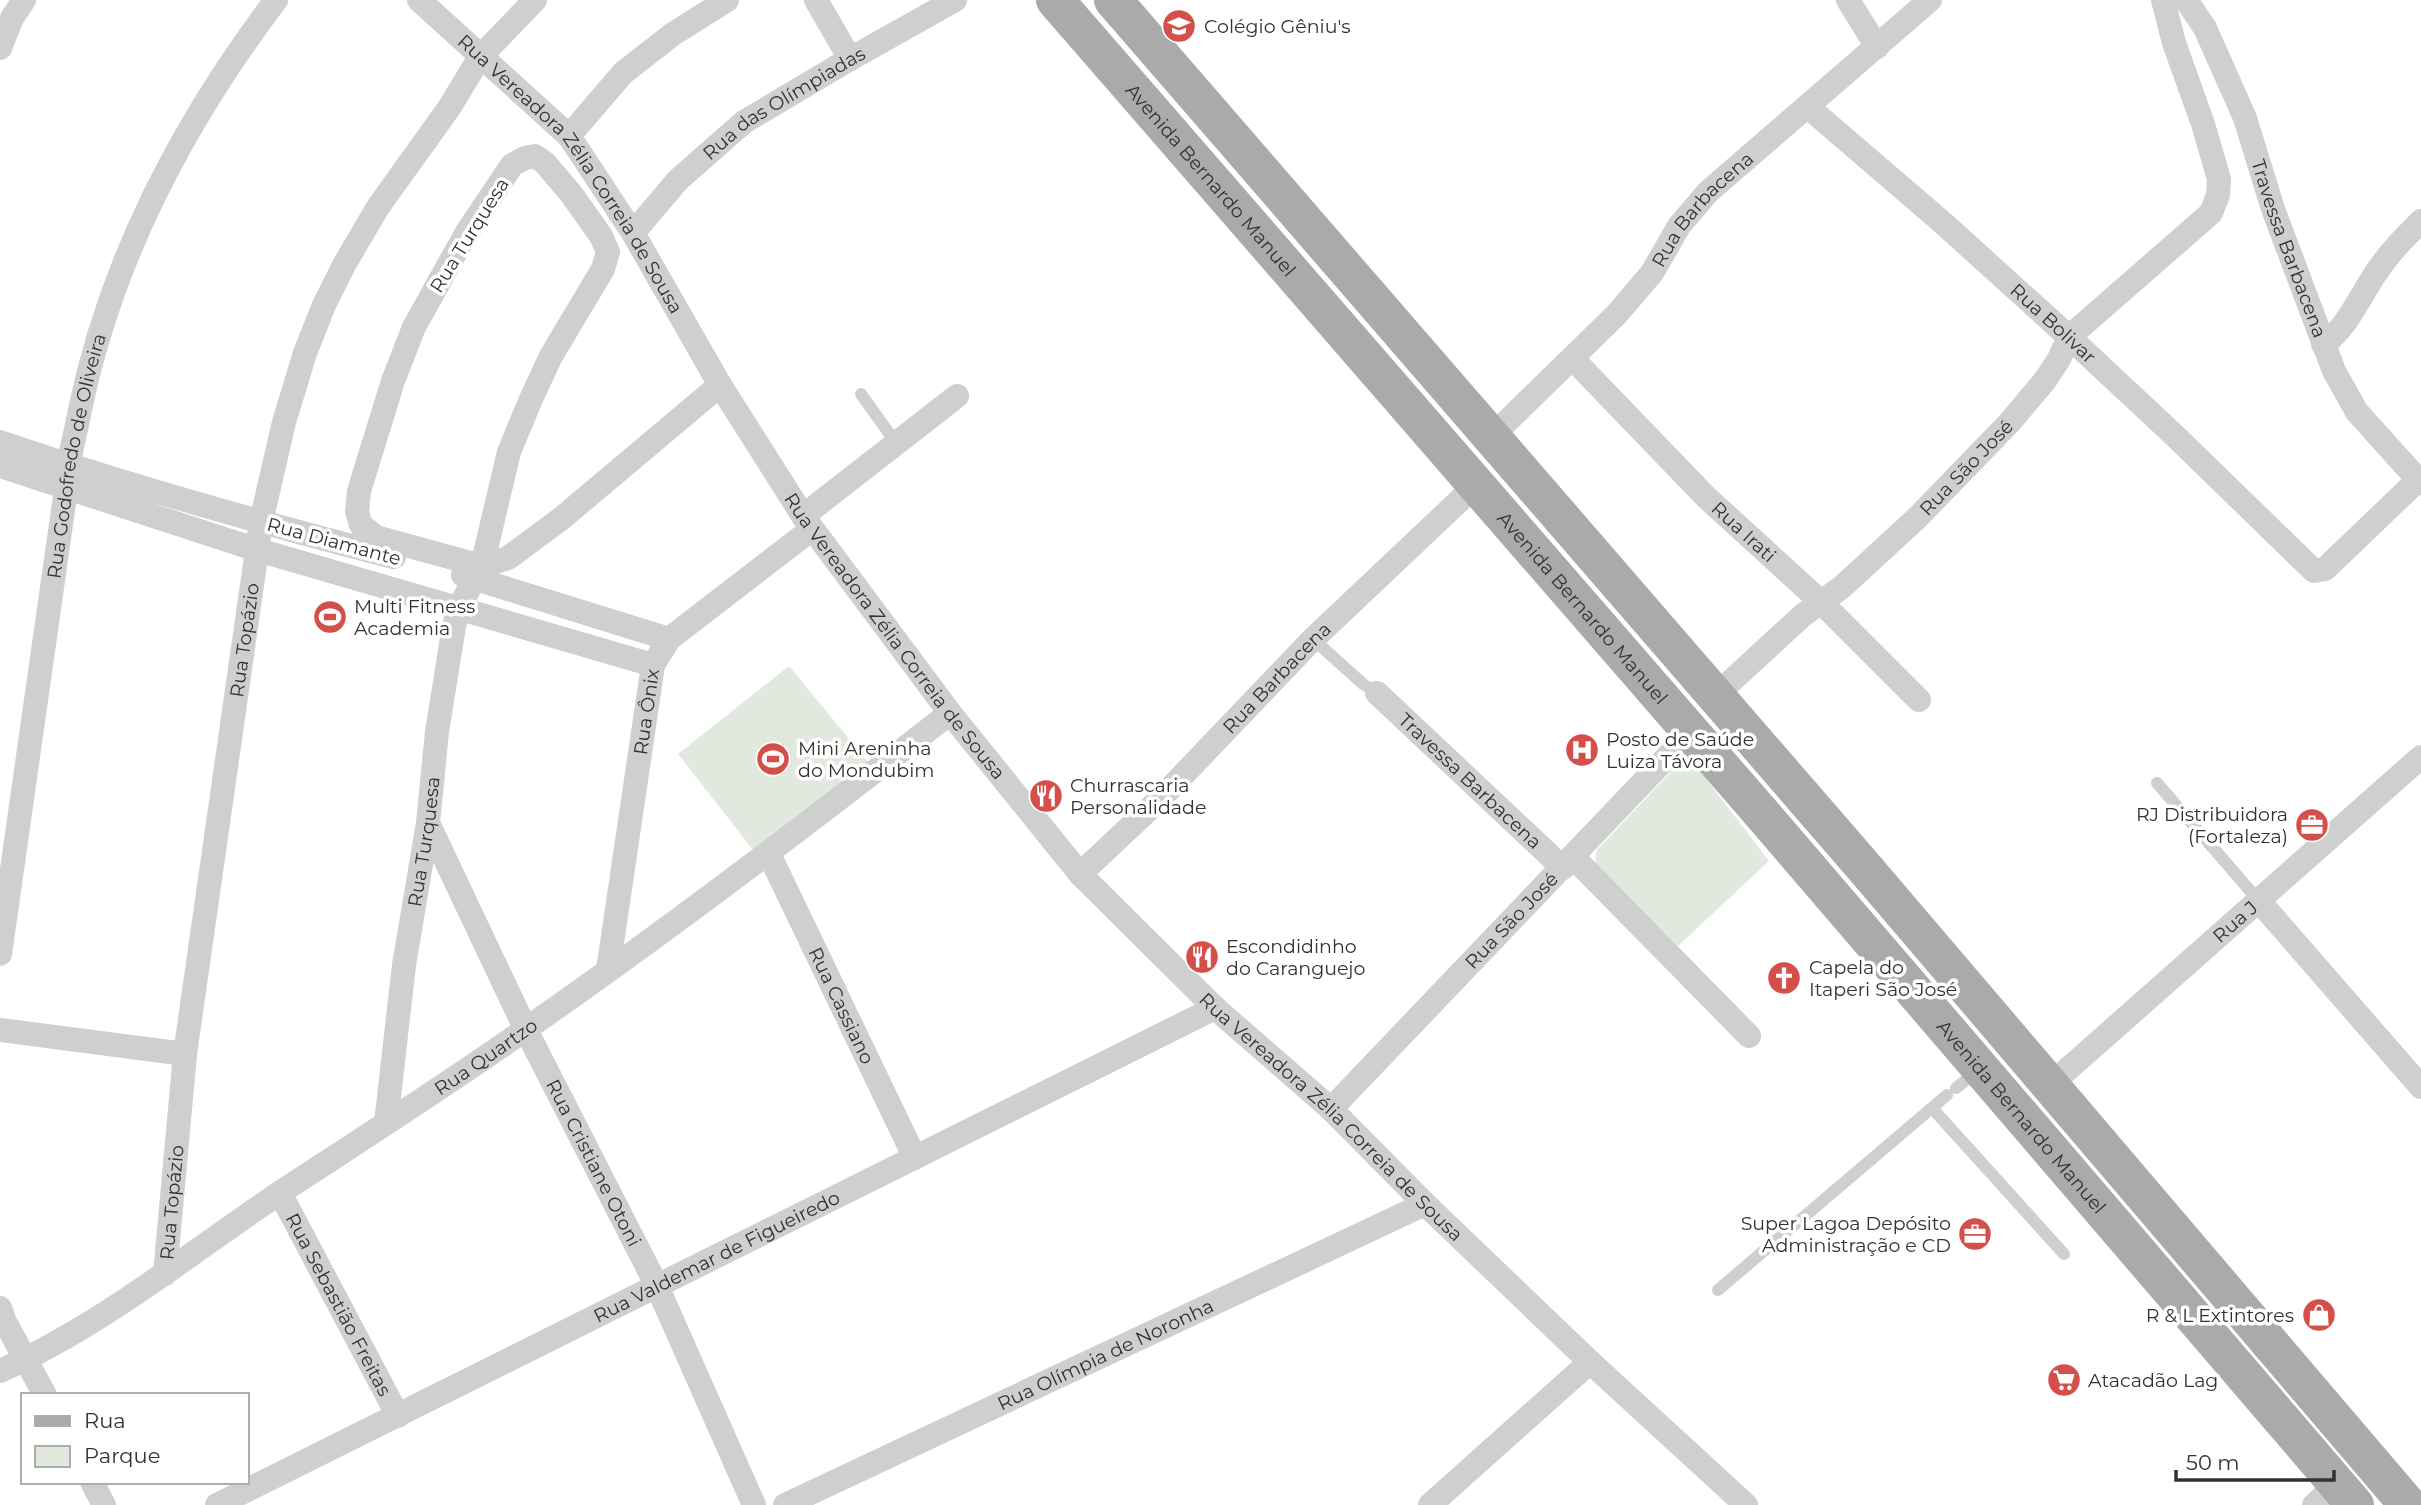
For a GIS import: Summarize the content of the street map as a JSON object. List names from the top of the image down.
{
  "streets": {
    "main road": ["Avenida Bernardo Manuel"],
    "street": [
      "Rua das Olímpiadas",
      "Rua Vereadora Zélia Correia de Sousa",
      "Rua Barbacena",
      "Rua Turquesa",
      "Travessa Barbacena",
      "Rua Bolivar",
      "Rua Godofredo de Oliveira",
      "Rua São José",
      "Rua Irati",
      "Rua Diamante",
      "Rua Topázio",
      "Rua Ônix",
      "Rua J",
      "Rua Cassiano",
      "Rua Quartzo",
      "Rua Cristiane Otoni",
      "Rua Valdemar de Figueiredo",
      "Rua Sebastião Freitas",
      "Rua Olímpia de Noronha"
    ]
  },
  "crossings": [
    ["Rua das Olímpiadas", "Rua Vereadora Zélia Correia de Sousa"],
    ["Rua Vereadora Zélia Correia de Sousa", "Rua Barbacena"],
    ["Rua Vereadora Zélia Correia de Sousa", "Rua São José"],
    ["Rua Vereadora Zélia Correia de Sousa", "Rua Topázio"],
    ["Rua Vereadora Zélia Correia de Sousa", "Rua Ônix"],
    ["Rua Vereadora Zélia Correia de Sousa", "Rua Quartzo"],
    ["Rua Vereadora Zélia Correia de Sousa", "Rua Valdemar de Figueiredo"],
    ["Rua Vereadora Zélia Correia de Sousa", "Rua Olímpia de Noronha"],
    ["Avenida Bernardo Manuel", "Rua Barbacena"],
    ["Avenida Bernardo Manuel", "Rua São José"],
    ["Rua Barbacena", "Rua Bolivar"],
    ["Rua Barbacena", "Rua Irati"],
    ["Rua Turquesa", "Rua Diamante"],
    ["Rua Turquesa", "Rua Quartzo"],
    ["Rua Turquesa", "Rua Cristiane Otoni"],
    ["Travessa Barbacena", "Rua Bolivar"],
    ["Travessa Barbacena", "Rua São José"],
    ["Rua Bolivar", "Rua São José"],
    ["Rua Godofredo de Oliveira", "Rua Diamante"],
    ["Rua São José", "Rua Irati"],
    ["Rua Diamante", "Rua Topázio"],
    ["Rua Diamante", "Rua Ônix"],
    ["Rua Topázio", "Rua Quartzo"],
    ["Rua Ônix", "Rua Quartzo"],
    ["Rua Cassiano", "Rua Quartzo"],
    ["Rua Cassiano", "Rua Valdemar de Figueiredo"],
    ["Rua Quartzo", "Rua Cristiane Otoni"],
    ["Rua Quartzo", "Rua Sebastião Freitas"],
    ["Rua Cristiane Otoni", "Rua Valdemar de Figueiredo"],
    ["Rua Valdemar de Figueiredo", "Rua Sebastião Freitas"]
  ],
  "places": {
    "school or university": ["Colégio Gêniu's"],
    "sports": ["Multi Fitness Academia", "Mini Areninha do Mondubim"],
    "hospital": ["Posto de Saúde Luiza Távora"],
    "restaurant": ["Churrascaria Personalidade", "Escondidinho do Caranguejo"],
    "office": ["RJ Distribuidora (Fortaleza)", "Super Lagoa Depósito Administração e CD"],
    "church": ["Capela do Itaperi São José"],
    "shop": ["R & L Extintores"],
    "supermarket": ["Atacadão Lag"]
  },
  "legend": ["Rua", "Parque"],
  "scale_bar": "50 m"
}
